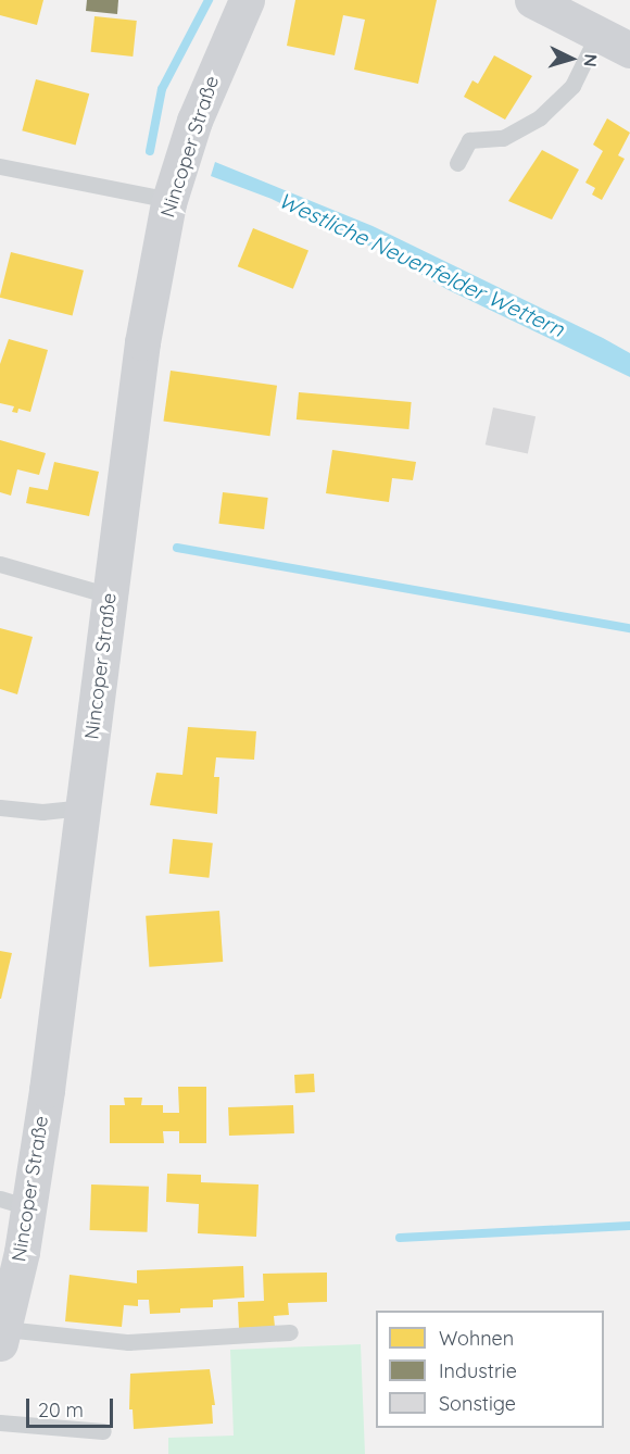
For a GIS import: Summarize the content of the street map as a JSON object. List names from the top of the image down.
{
  "streets": {
    "main road": ["Nincoper Straße"]
  },
  "water": ["Westliche Neuenfelder Wettern"],
  "legend": ["Wohnen", "Industrie", "Sonstige"],
  "scale_bar": "20 m",
  "north": "right"
}
